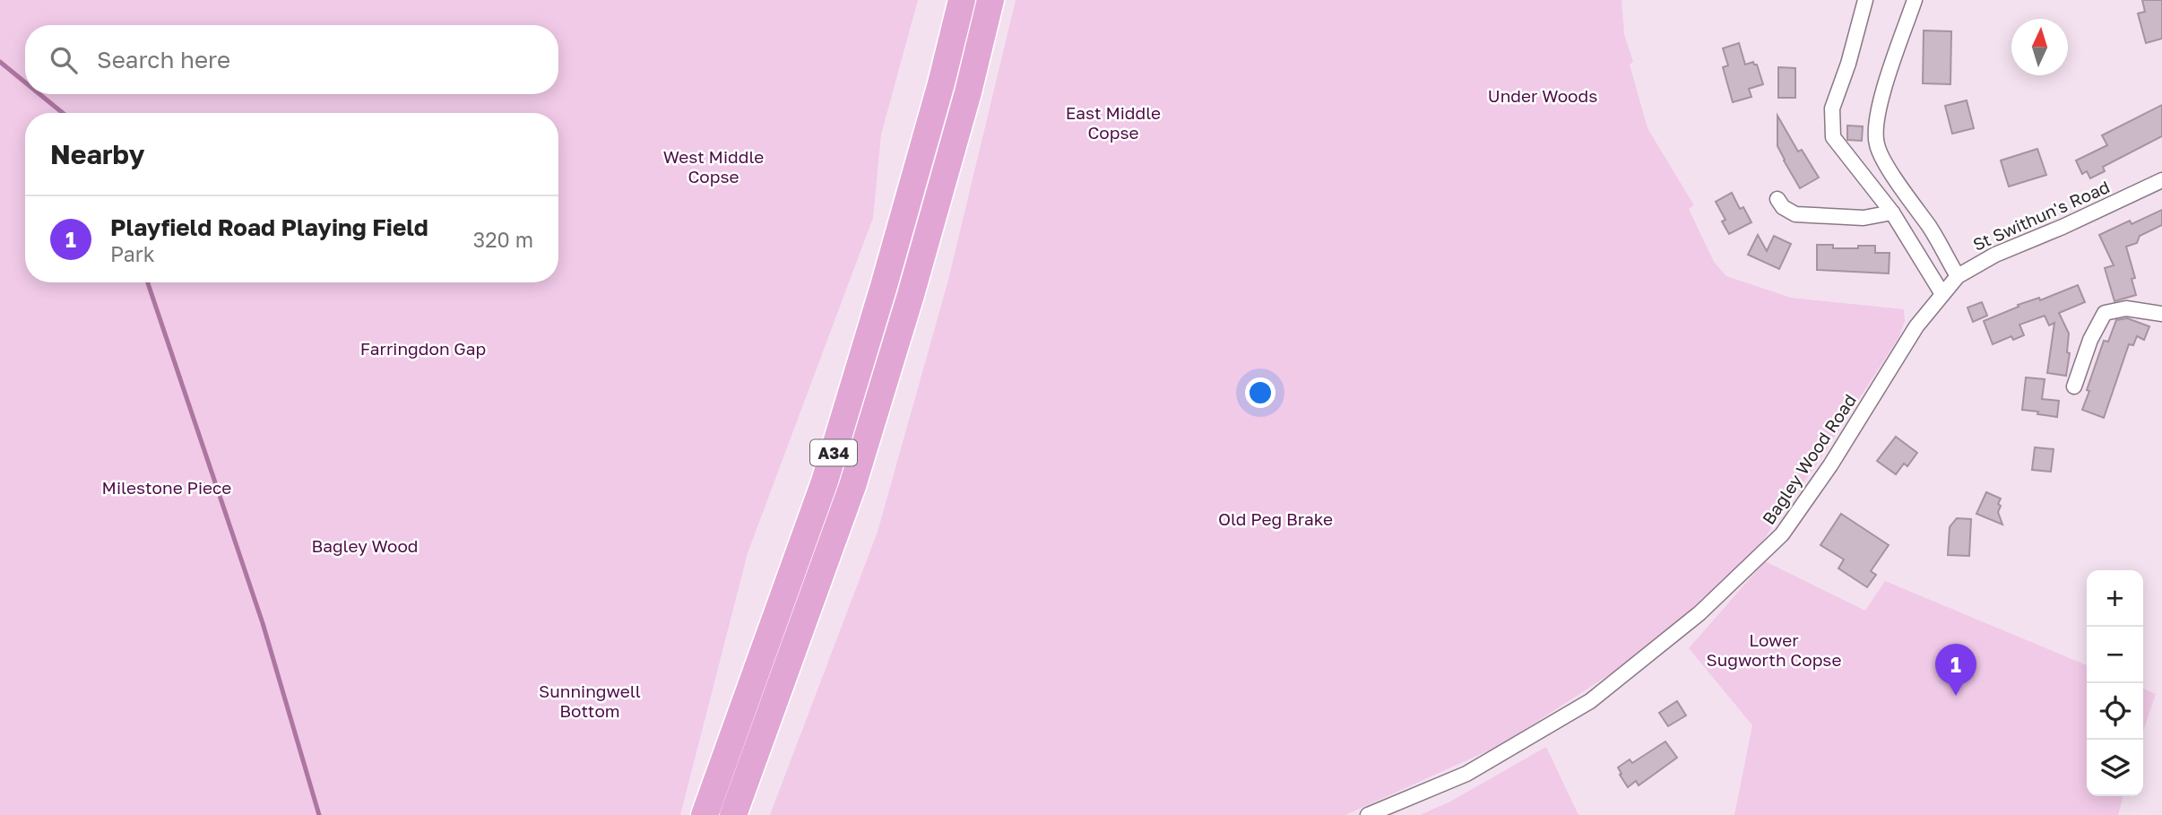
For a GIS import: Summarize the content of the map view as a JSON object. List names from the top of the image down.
{
  "streets": {
    "highway": ["A34"],
    "street": ["St Swithun's Road", "Bagley Wood Road"]
  },
  "crossings": [
    ["St Swithun's Road", "Bagley Wood Road"]
  ],
  "parks": [
    "Under Woods",
    "East Middle Copse",
    "West Middle Copse",
    "Farringdon Gap",
    "Milestone Piece",
    "Old Peg Brake",
    "Bagley Wood",
    "Lower Sugworth Copse",
    "Sunningwell Bottom"
  ],
  "north": "top",
  "page": {
    "search": "Search here",
    "heading": "Nearby",
    "list": [
      {
        "mark": "1",
        "name": "Playfield Road Playing Field",
        "note": "Park",
        "value": "320 m"
      }
    ],
    "map_buttons": ["+", "−"],
    "pins": "1"
  }
}
